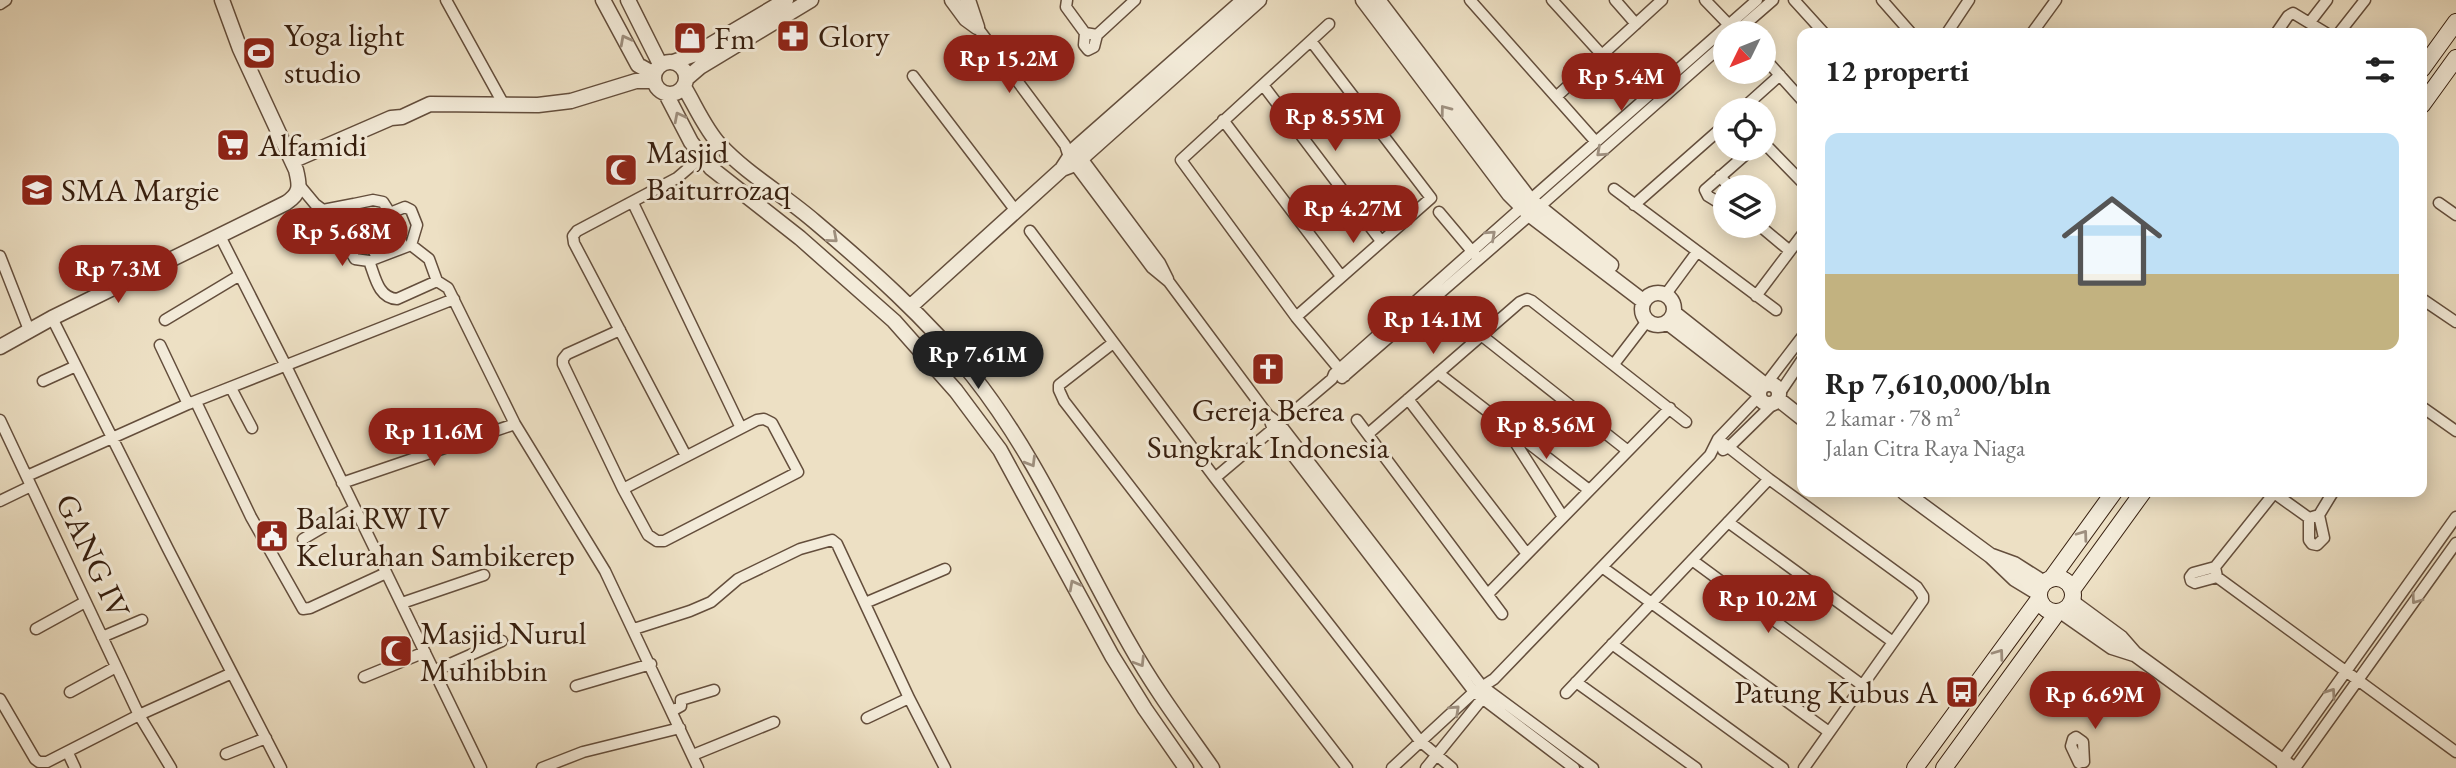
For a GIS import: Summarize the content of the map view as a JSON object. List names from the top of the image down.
{
  "streets": {
    "street": ["GANG IV"]
  },
  "places": {
    "pharmacy": ["Glory"],
    "shop": ["Fm"],
    "sports": ["Yoga light studio"],
    "supermarket": ["Alfamidi"],
    "mosque": ["Masjid Baiturrozaq", "Masjid Nurul Muhibbin"],
    "school or university": ["SMA Margie"],
    "church": ["Gereja Berea Sungkrak Indonesia"],
    "public building": ["Balai RW IV Kelurahan Sambikerep"],
    "bus stop": ["Patung Kubus A"]
  },
  "north": "bottom left",
  "page": {
    "heading": "12 properti",
    "price": [
      "Rp 15.2M",
      "Rp 5.4M",
      "Rp 8.55M",
      "Rp 4.27M",
      "Rp 5.68M",
      "Rp 7.3M",
      "Rp 14.1M",
      "Rp 7.61M",
      "Rp 8.56M",
      "Rp 11.6M",
      "Rp 10.2M",
      "Rp 6.69M"
    ],
    "list": [
      {
        "name": "Rp 7,610,000/bln",
        "note": "2 kamar · 78 m² · Jalan Citra Raya Niaga"
      }
    ]
  }
}
